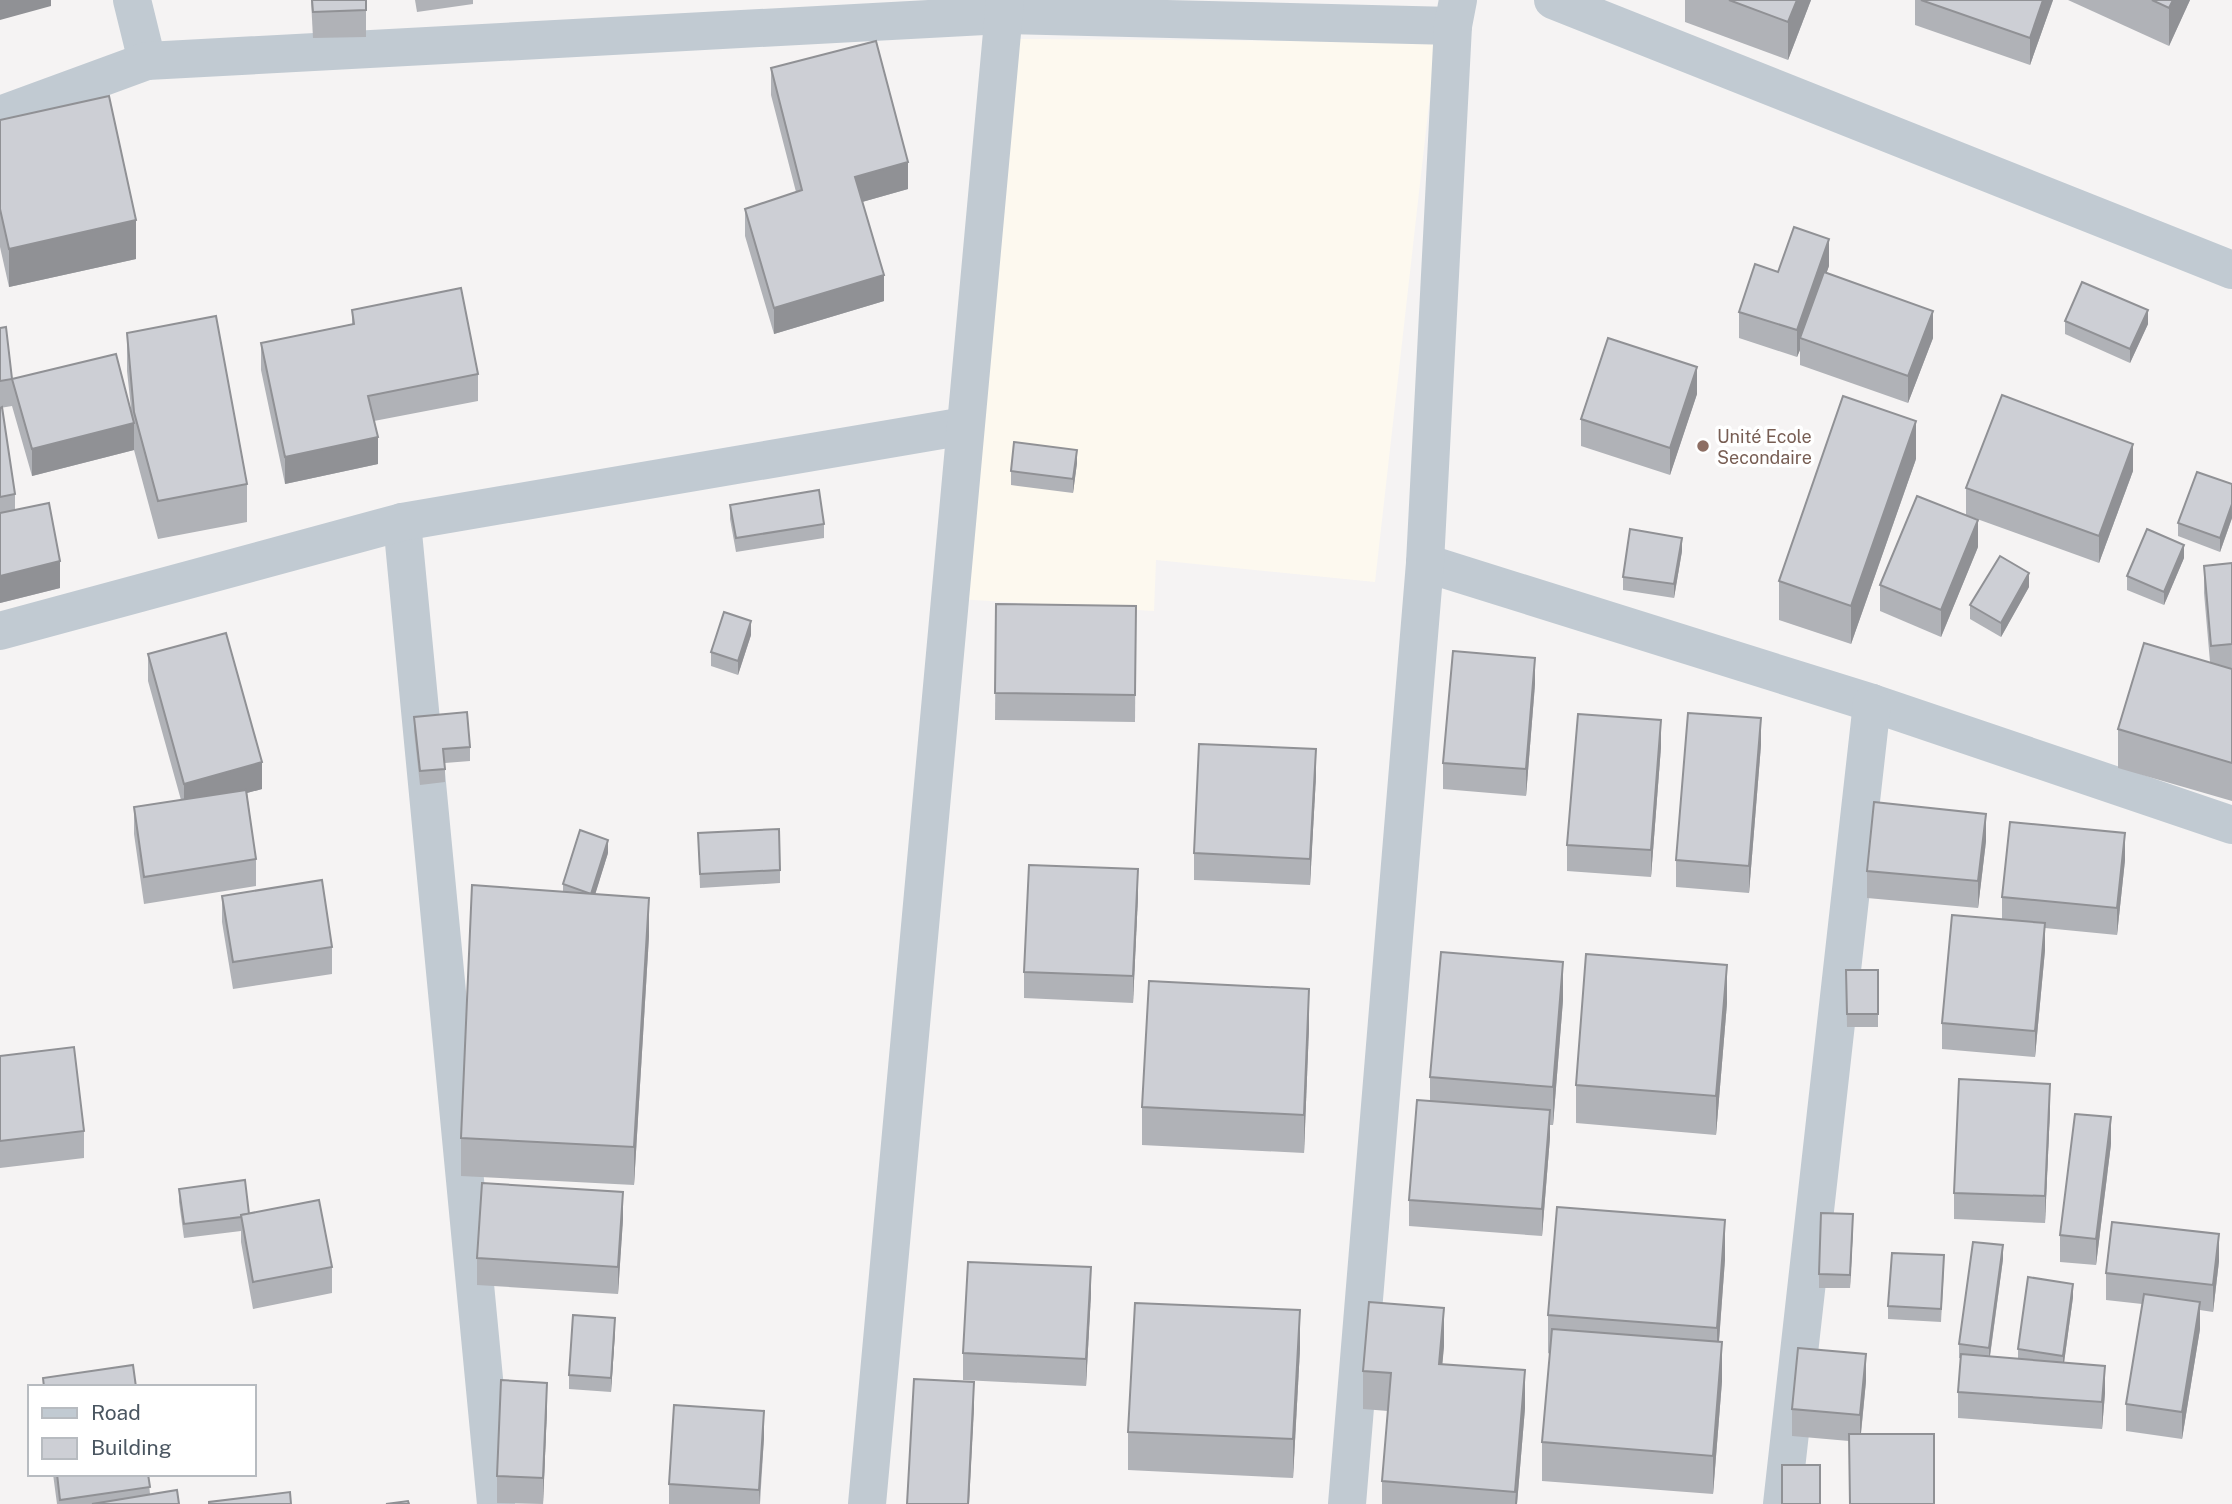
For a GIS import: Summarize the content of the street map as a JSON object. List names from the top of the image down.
{
  "places": ["Unité Ecole Secondaire"],
  "legend": ["Road", "Building"]
}
